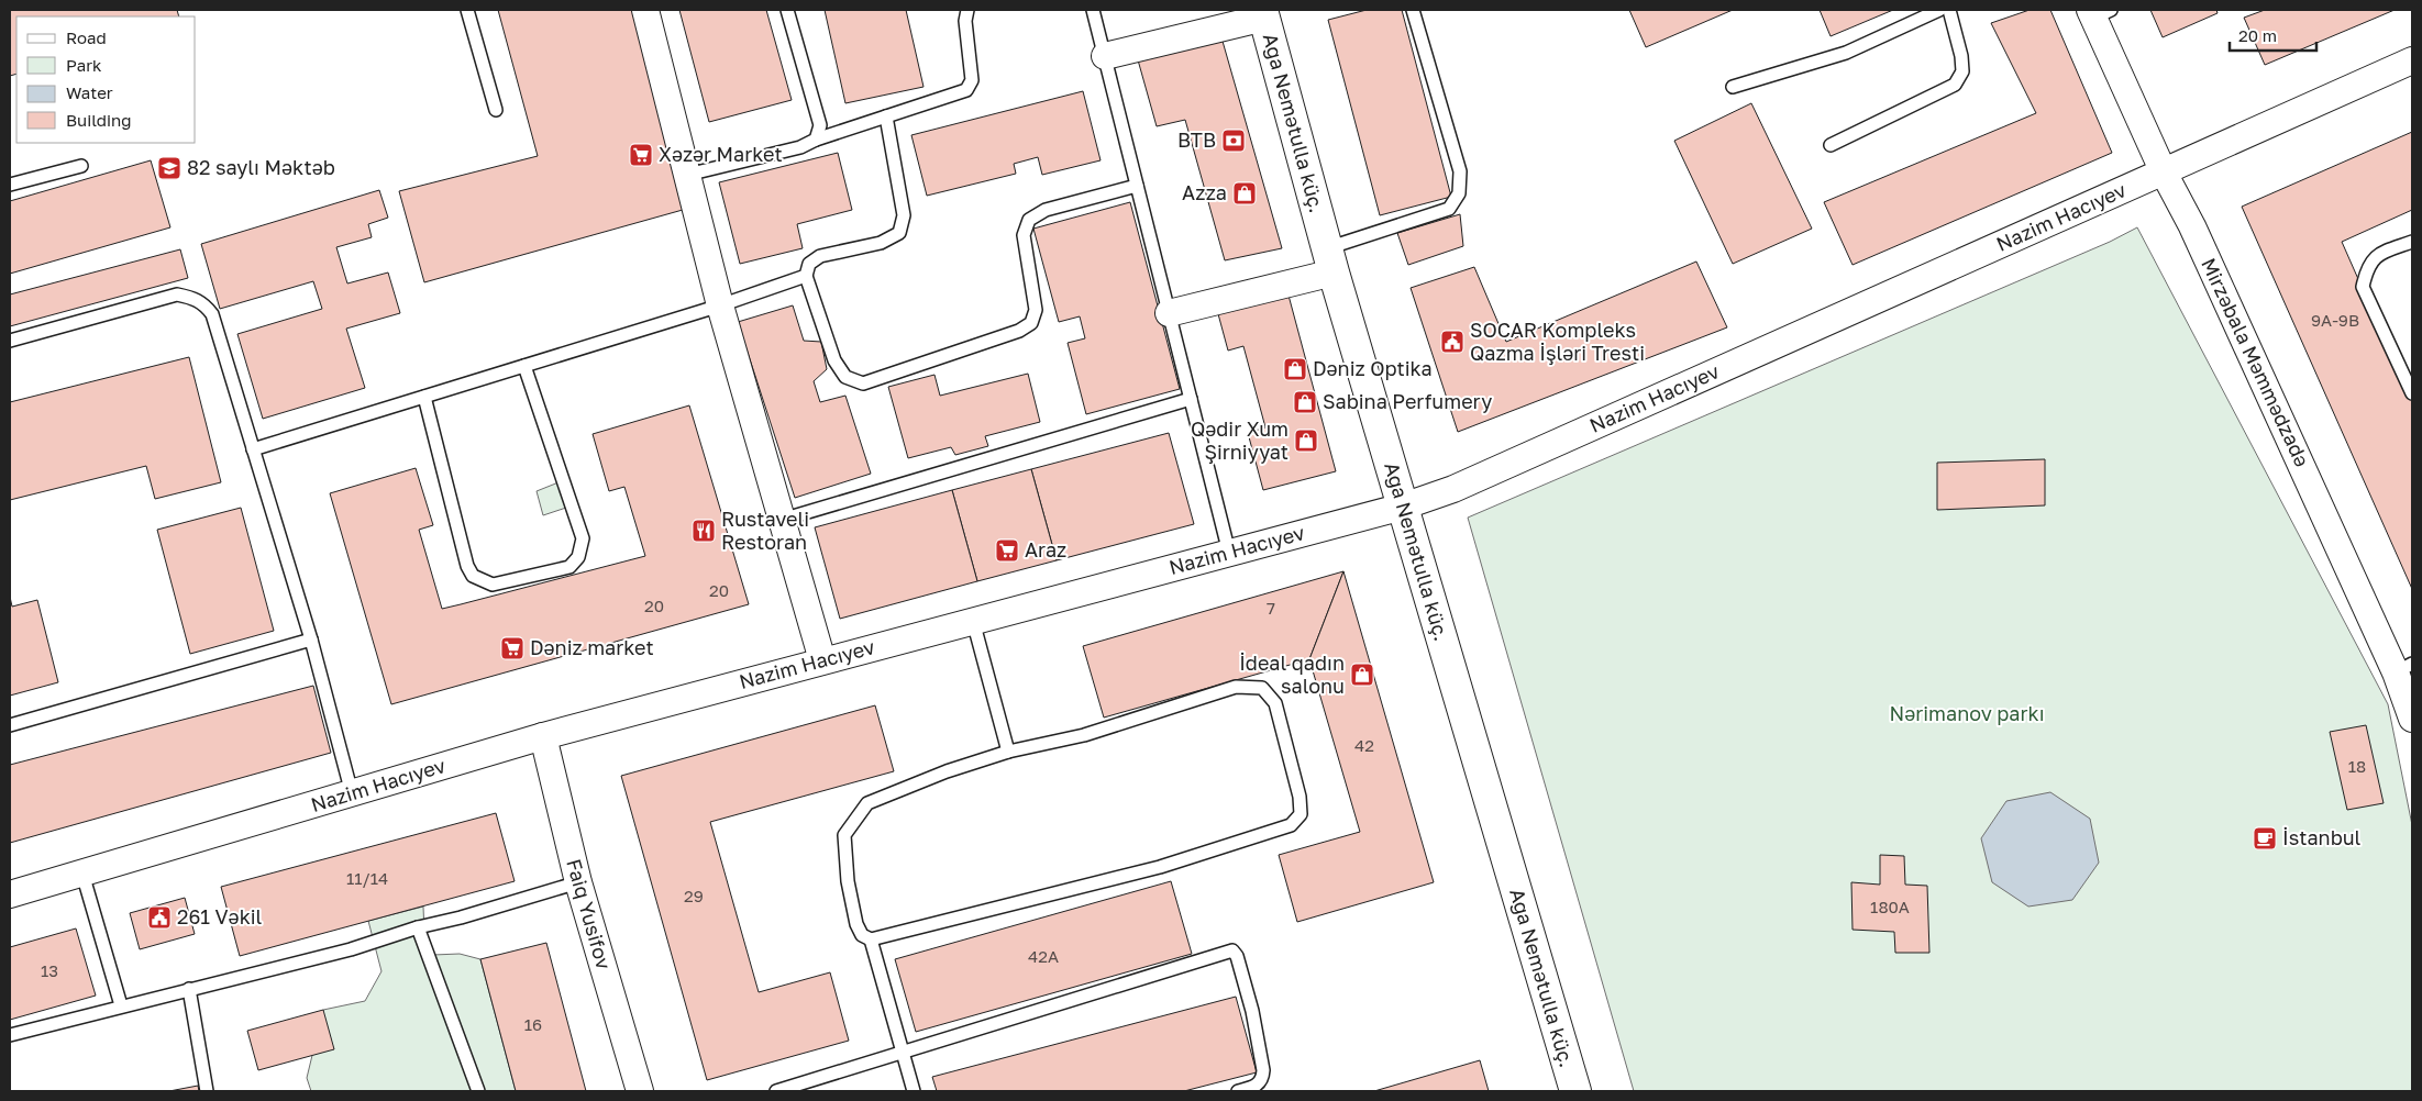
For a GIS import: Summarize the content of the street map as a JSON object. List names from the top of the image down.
{
  "streets": {
    "street": [
      "Ağa Nemətulla küç.",
      "Nazim Hacıyev",
      "Mirzəbala Məmmədzadə",
      "Faiq Yusifov"
    ]
  },
  "crossings": [
    ["Ağa Nemətulla küç.", "Nazim Hacıyev"],
    ["Nazim Hacıyev", "Mirzəbala Məmmədzadə"],
    ["Nazim Hacıyev", "Faiq Yusifov"]
  ],
  "parks": ["Nərimanov parkı"],
  "places": {
    "bank": ["BTB"],
    "supermarket": ["Xəzər Market", "Araz", "Dəniz market"],
    "school or university": ["82 saylı Məktəb"],
    "shop": [
      "Azza",
      "Dəniz Optika",
      "Sabina Perfumery",
      "Qədir Xum Şirniyyat",
      "İdeal qadın salonu"
    ],
    "public building": ["SOCAR Kompleks Qazma İşləri Tresti", "261 Vəkil"],
    "restaurant": ["Rustaveli Restoran"],
    "cafe": ["İstanbul"]
  },
  "house_numbers": [
    "9A-9B",
    "20",
    "20",
    "7",
    "42",
    "18",
    "11/14",
    "29",
    "180A",
    "42A",
    "13",
    "16"
  ],
  "legend": [
    "Road",
    "Park",
    "Water",
    "Building"
  ],
  "scale_bar": "20 m"
}
